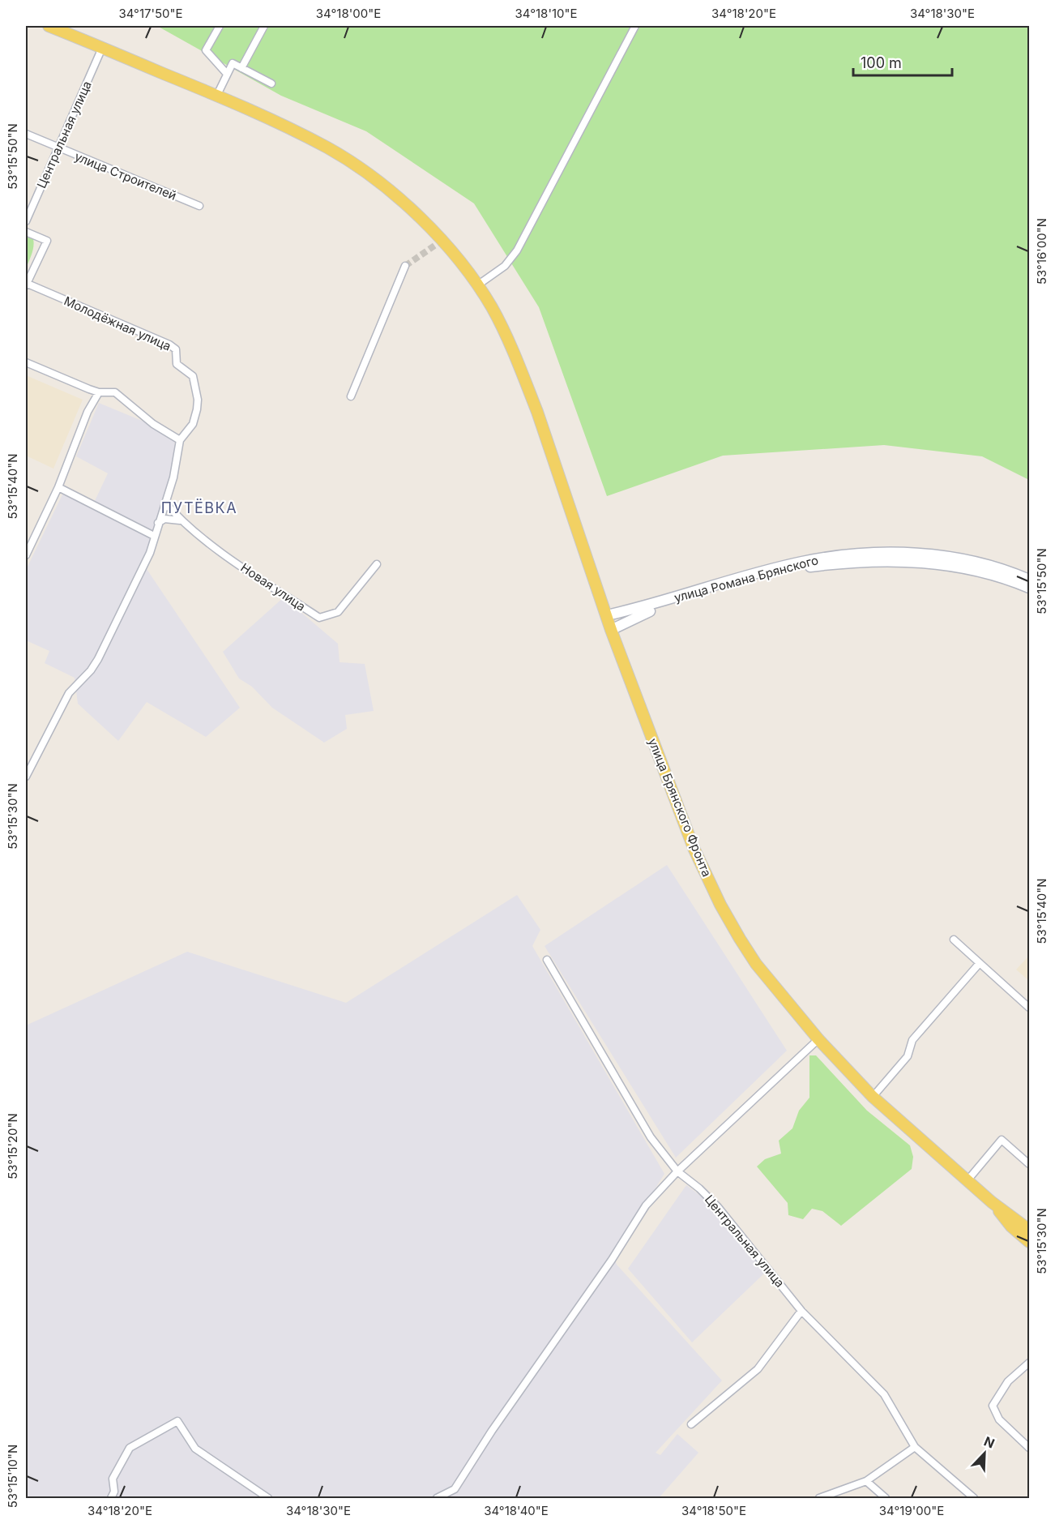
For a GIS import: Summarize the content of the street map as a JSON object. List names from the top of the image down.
{
  "streets": {
    "main road": ["улица Романа Брянского", "улица Брянского Фронта"],
    "street": [
      "Центральная улица",
      "улица Строителей",
      "Молодёжная улица",
      "Новая улица"
    ]
  },
  "crossings": [
    ["Центральная улица", "улица Строителей"],
    ["Центральная улица", "улица Брянского Фронта"],
    ["улица Романа Брянского", "улица Брянского Фронта"]
  ],
  "districts": ["ПУТЁВКА"],
  "scale_bar": "100 m",
  "north": "top right",
  "coordinates": [
    "34°17'50\"E",
    "34°18'00\"E",
    "34°18'10\"E",
    "34°18'20\"E",
    "34°18'30\"E",
    "53°15'50\"N",
    "53°16'00\"N",
    "53°15'40\"N",
    "53°15'30\"N",
    "53°15'20\"N",
    "53°15'10\"N",
    "34°18'40\"E",
    "34°18'50\"E",
    "34°19'00\"E"
  ]
}
